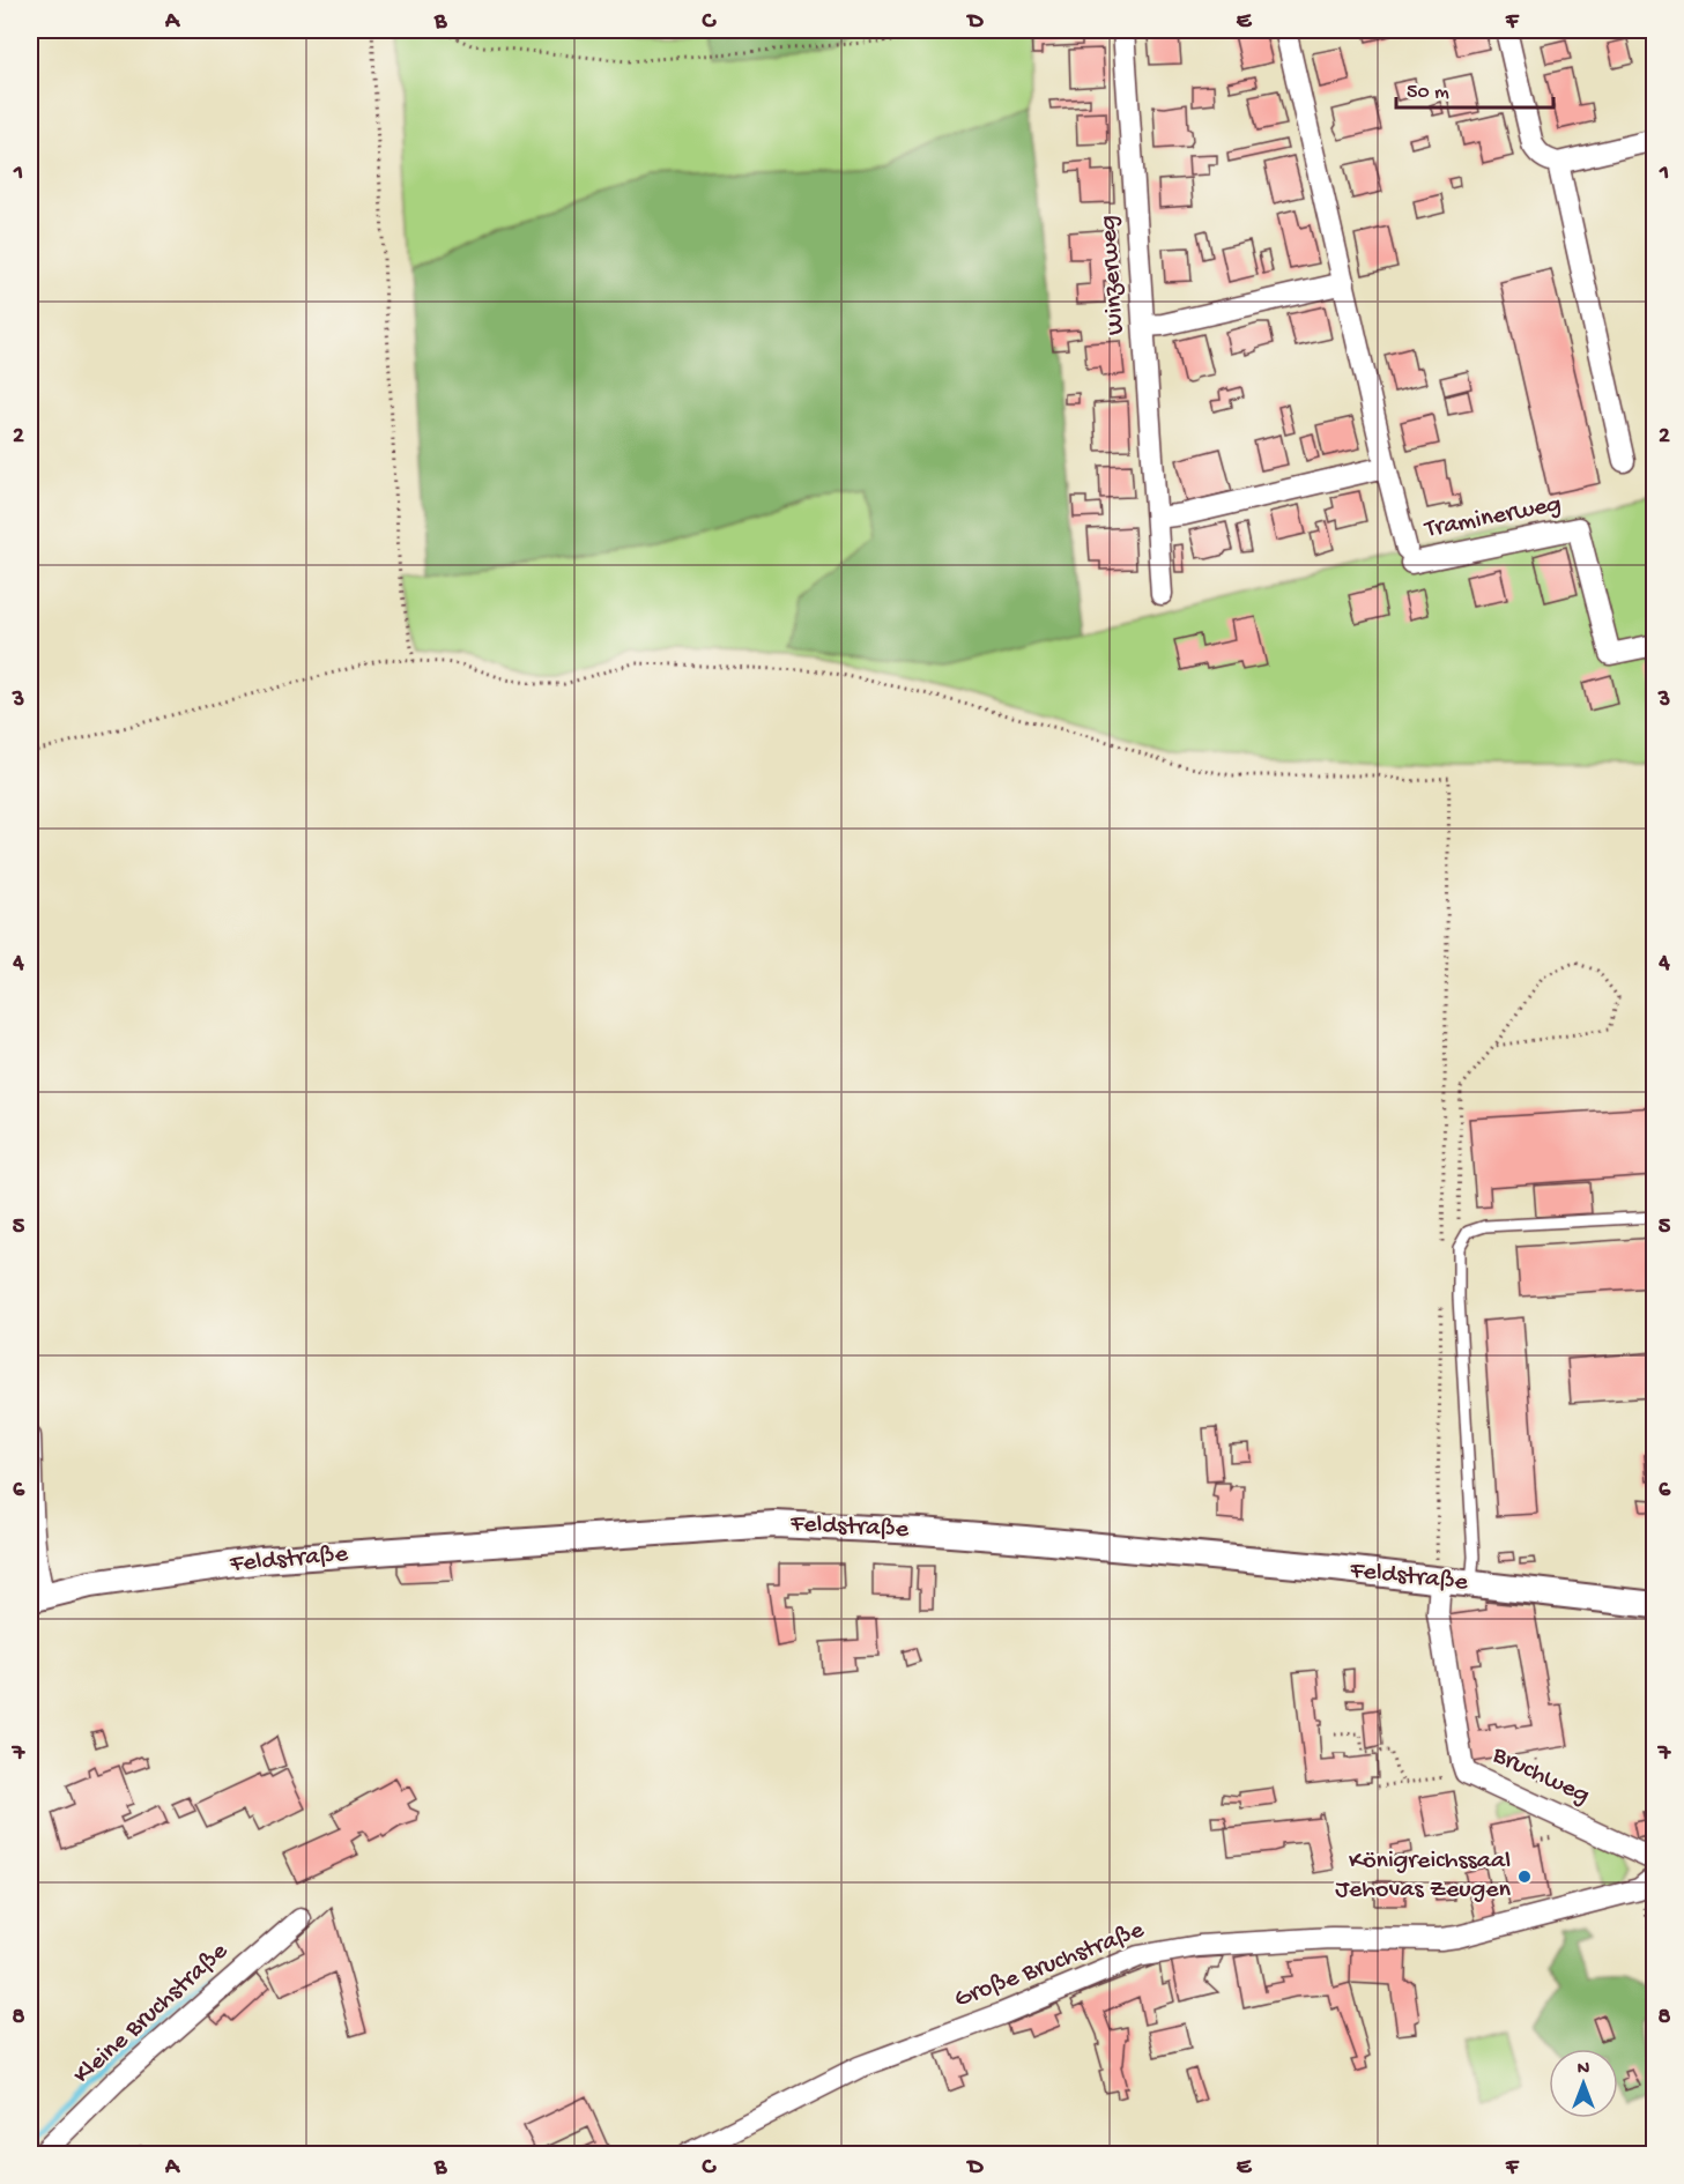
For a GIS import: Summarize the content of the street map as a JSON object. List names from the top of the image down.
{
  "streets": {
    "street": [
      "Winzerweg",
      "Traminerweg",
      "Feldstraße",
      "Bruchweg",
      "Große Bruchstraße",
      "Kleine Bruchstraße"
    ]
  },
  "crossings": [
    ["Feldstraße", "Bruchweg"]
  ],
  "places": ["Königreichssaal Jehovas Zeugen"],
  "scale_bar": "50 m",
  "north": "top",
  "grid": {
    "columns": [
      "A",
      "B",
      "C",
      "D",
      "E",
      "F"
    ],
    "rows": [
      "1",
      "2",
      "3",
      "4",
      "5",
      "6",
      "7",
      "8"
    ]
  }
}
